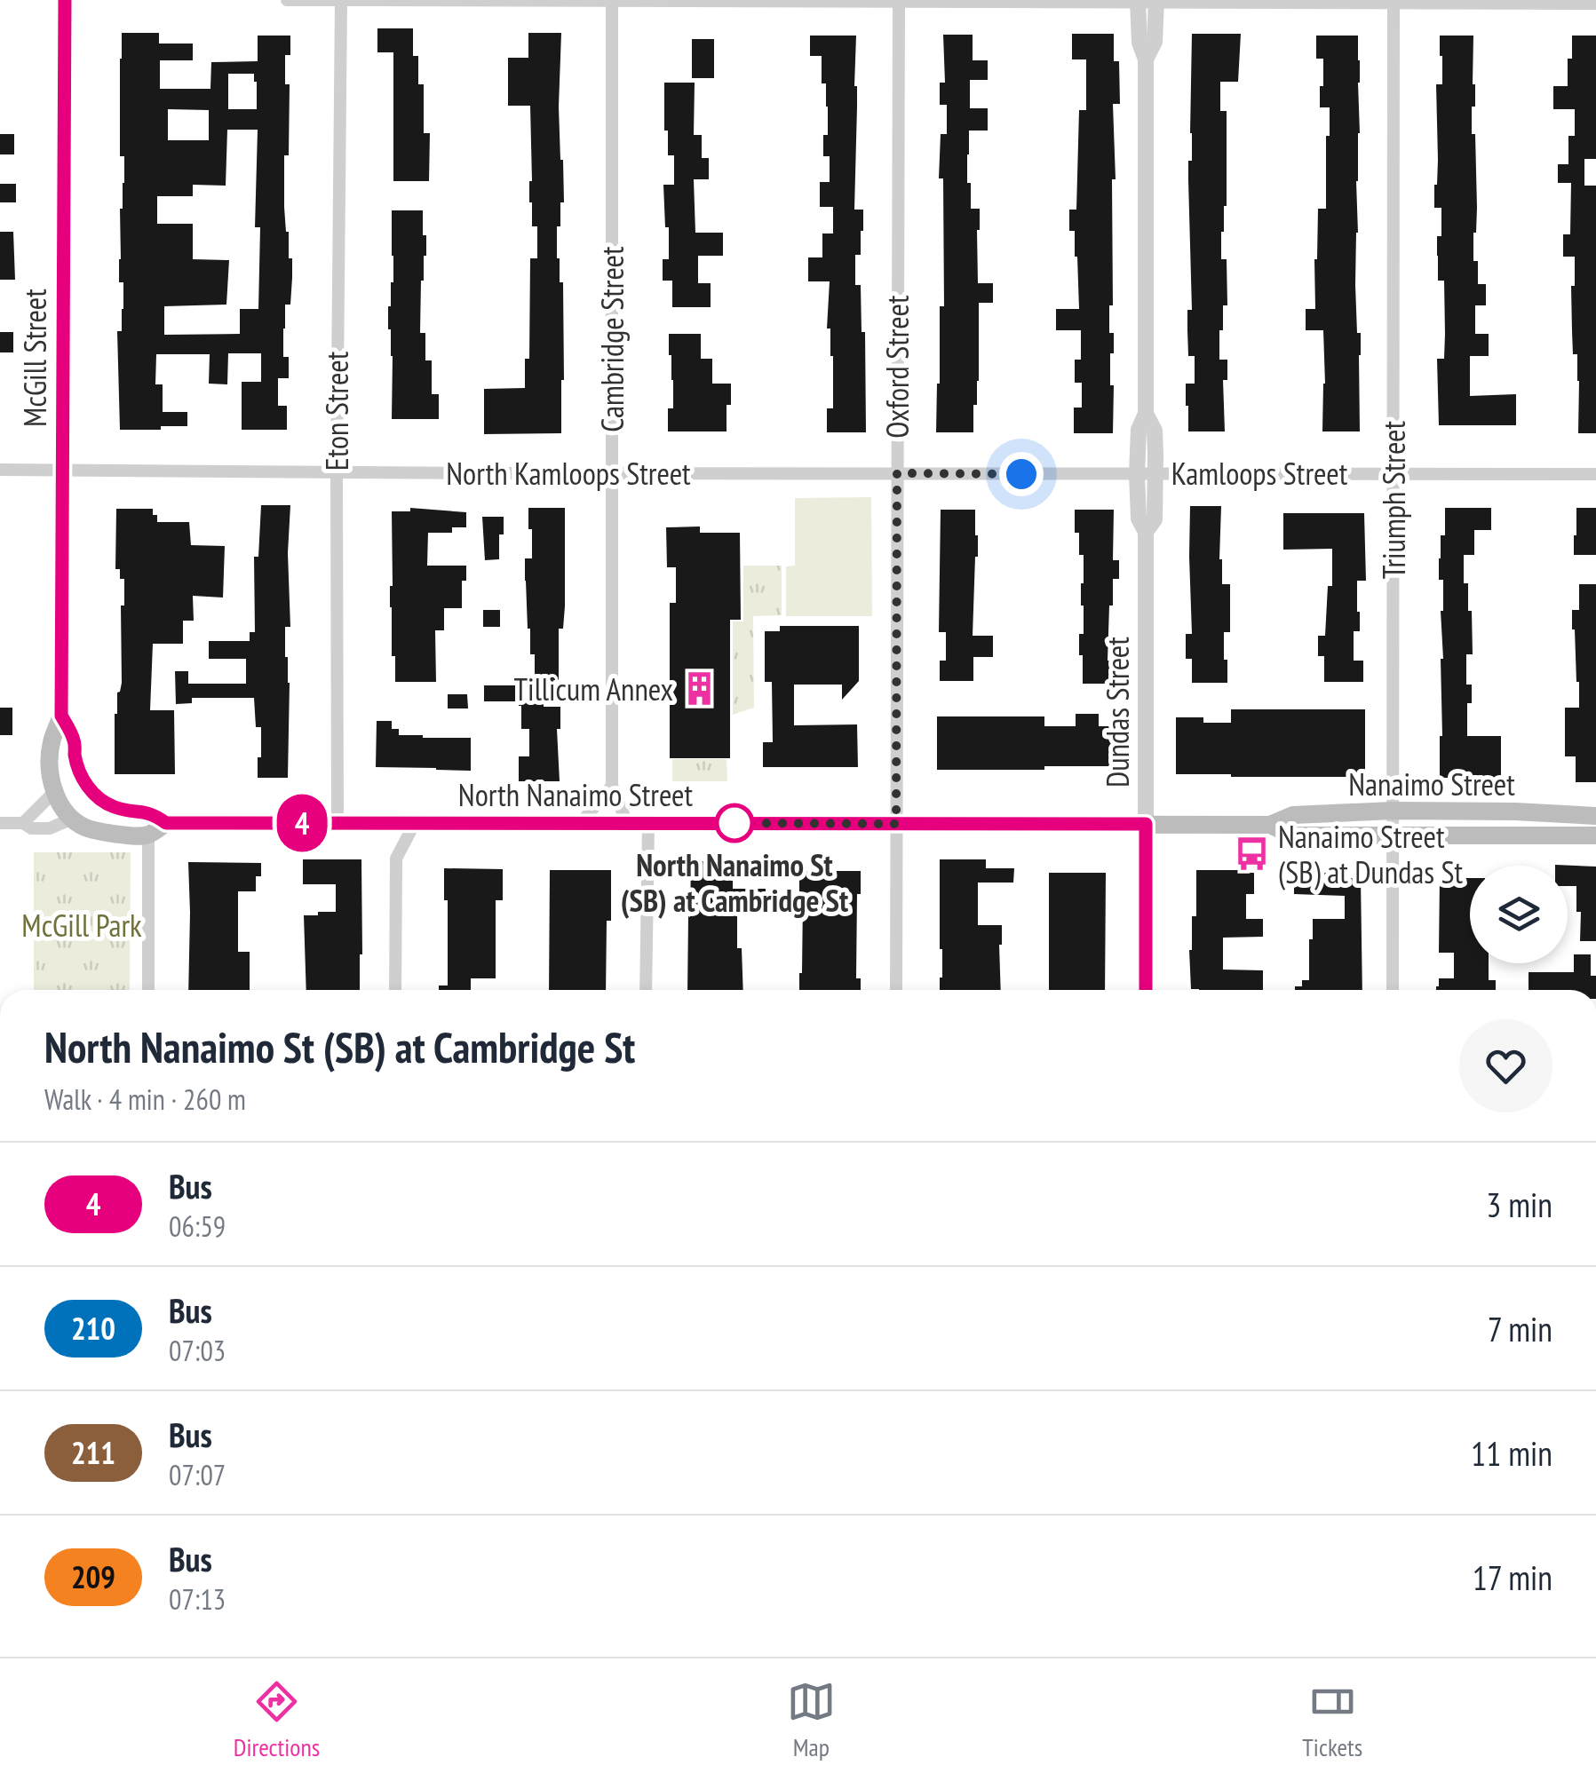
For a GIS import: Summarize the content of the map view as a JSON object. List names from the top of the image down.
{
  "streets": {
    "main road": [
      "McGill Street",
      "Dundas Street",
      "Nanaimo Street",
      "North Nanaimo Street"
    ],
    "street": [
      "Cambridge Street",
      "Oxford Street",
      "Eton Street",
      "North Kamloops Street",
      "Kamloops Street",
      "Triumph Street"
    ]
  },
  "crossings": [
    ["Cambridge Street", "North Kamloops Street"],
    ["Cambridge Street", "North Nanaimo Street"],
    ["McGill Street", "North Kamloops Street"],
    ["McGill Street", "North Nanaimo Street"],
    ["Oxford Street", "North Kamloops Street"],
    ["Oxford Street", "North Nanaimo Street"],
    ["Eton Street", "North Kamloops Street"],
    ["Eton Street", "North Nanaimo Street"],
    ["North Kamloops Street", "Kamloops Street"],
    ["North Kamloops Street", "Dundas Street"],
    ["Kamloops Street", "Triumph Street"],
    ["Kamloops Street", "Dundas Street"],
    ["Triumph Street", "Nanaimo Street"],
    ["Dundas Street", "Nanaimo Street"],
    ["Dundas Street", "North Nanaimo Street"],
    ["Nanaimo Street", "North Nanaimo Street"]
  ],
  "parks": ["McGill Park"],
  "places": {
    "building": ["Tillicum Annex"],
    "other": ["North Nanaimo St (SB) at Cambridge St"],
    "bus stop": ["Nanaimo Street (SB) at Dundas St"]
  },
  "lines": ["bus line 4"],
  "page": {
    "on_map": "4",
    "heading": ["North Nanaimo St (SB) at Cambridge St", "Walk · 4 min · 260 m"],
    "list": [
      {
        "mark": "4",
        "name": "Bus",
        "note": "06:59",
        "value": "3 min"
      },
      {
        "mark": "210",
        "name": "Bus",
        "note": "07:03",
        "value": "7 min"
      },
      {
        "mark": "211",
        "name": "Bus",
        "note": "07:07",
        "value": "11 min"
      },
      {
        "mark": "209",
        "name": "Bus",
        "note": "07:13",
        "value": "17 min"
      }
    ],
    "tabs": ["Directions", "Map", "Tickets"]
  }
}
